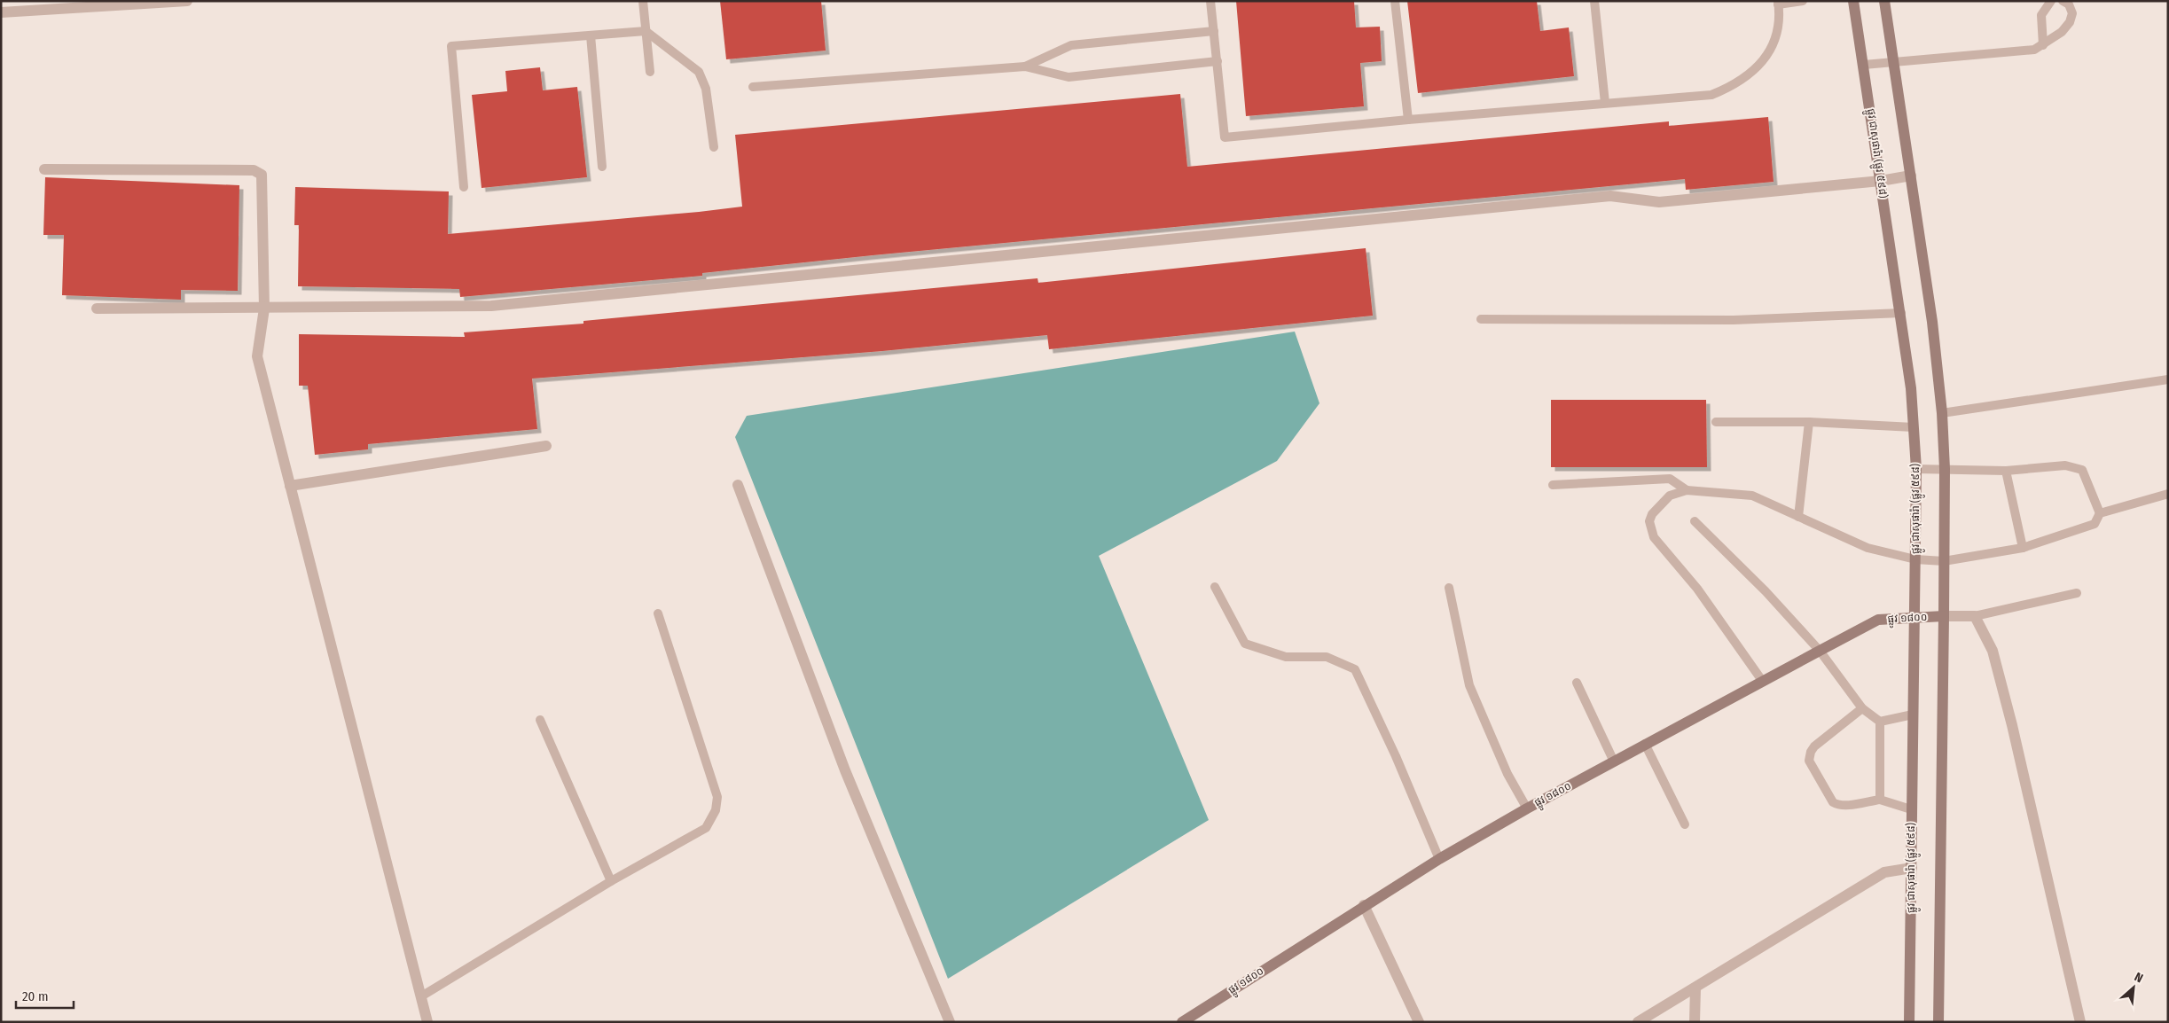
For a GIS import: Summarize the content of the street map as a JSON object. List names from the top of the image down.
{
  "streets": {
    "main road": ["ផ្លូវ ជាសុផារ៉ា (ផ្លូវ ៥៩៨)", "ផ្លូវ ១៨០០"]
  },
  "crossings": [
    ["ផ្លូវ ជាសុផារ៉ា (ផ្លូវ ៥៩៨)", "ផ្លូវ ១៨០០"]
  ],
  "scale_bar": "20 m",
  "north": "top right"
}
